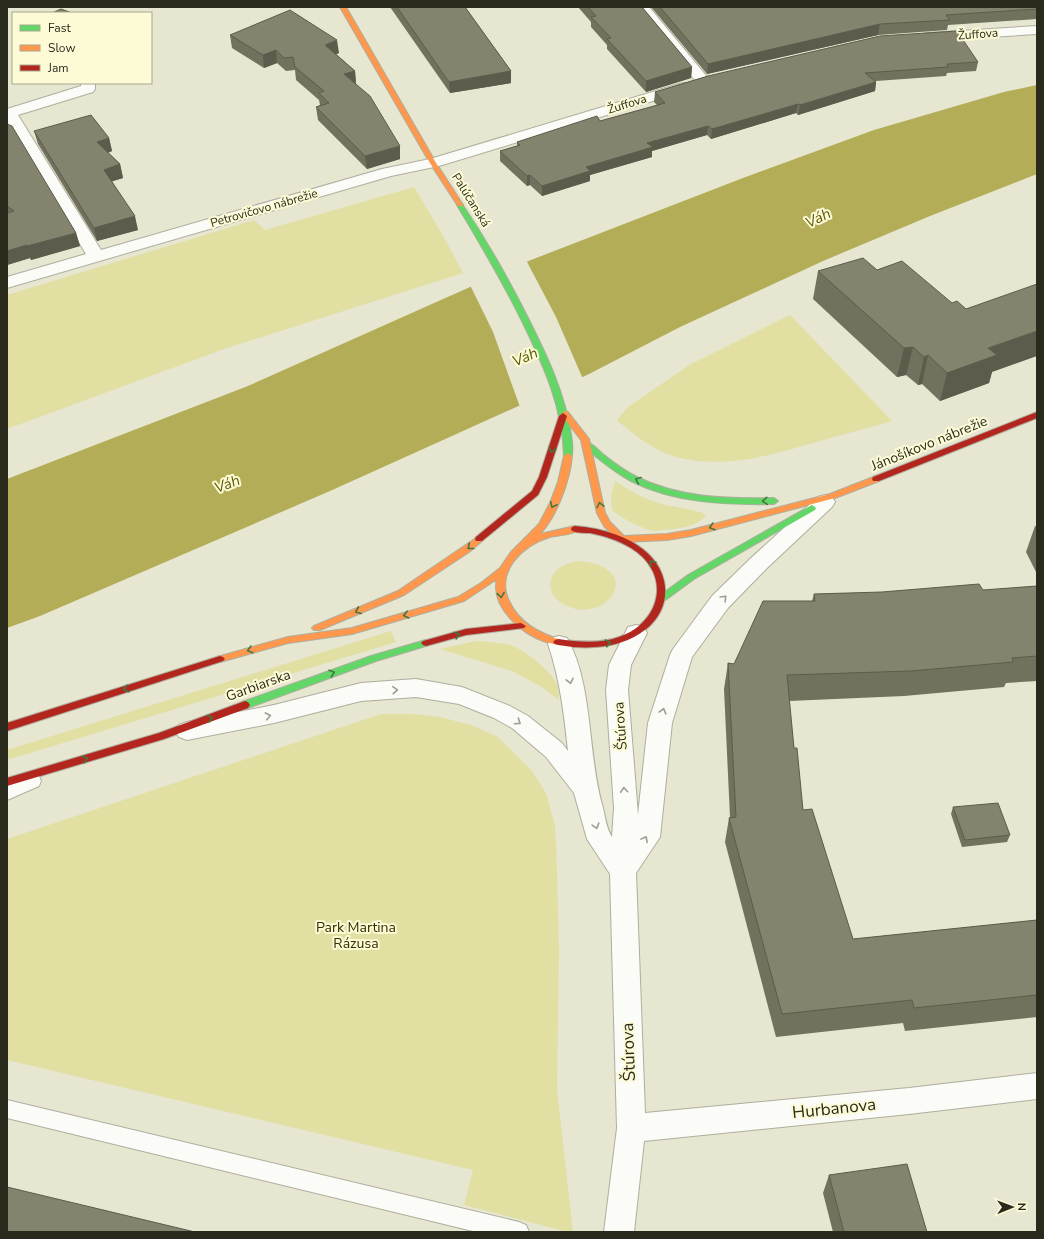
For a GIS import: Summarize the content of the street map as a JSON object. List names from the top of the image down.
{
  "streets": {
    "main road": ["Palúčanská", "Jánošíkovo nábrežie", "Garbiarska"],
    "street": [
      "Žuffova",
      "Petrovičovo nábrežie",
      "Štúrova",
      "Hurbanova"
    ]
  },
  "crossings": [
    ["Žuffova", "Palúčanská"],
    ["Žuffova", "Petrovičovo nábrežie"],
    ["Palúčanská", "Petrovičovo nábrežie"],
    ["Palúčanská", "Jánošíkovo nábrežie"],
    ["Palúčanská", "Garbiarska"],
    ["Palúčanská", "Štúrova"],
    ["Jánošíkovo nábrežie", "Garbiarska"],
    ["Jánošíkovo nábrežie", "Štúrova"],
    ["Garbiarska", "Štúrova"],
    ["Štúrova", "Hurbanova"]
  ],
  "water": ["Váh"],
  "parks": ["Park Martina Rázusa"],
  "legend": ["Fast", "Slow", "Jam"],
  "north": "right"
}
